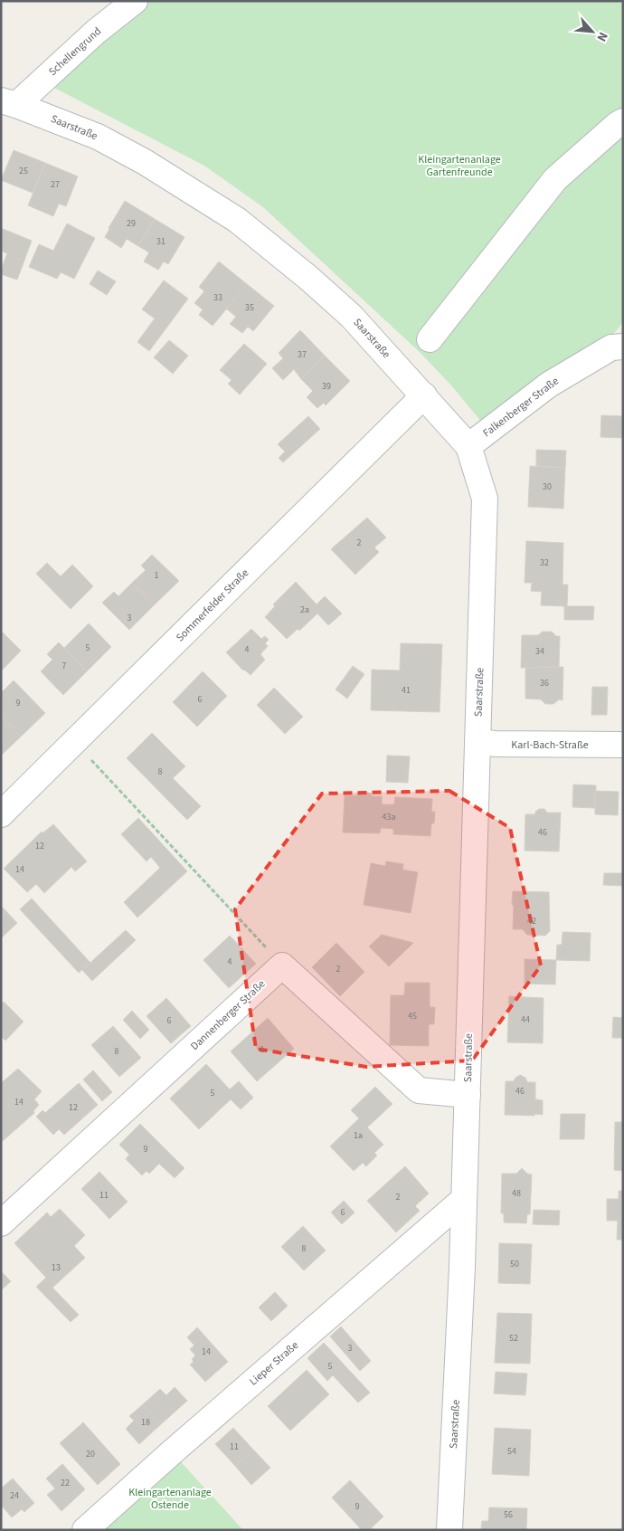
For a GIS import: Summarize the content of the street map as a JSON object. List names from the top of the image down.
{
  "streets": {
    "street": [
      "Schellengrund",
      "Saarstraße",
      "Falkenberger Straße",
      "Sommerfelder Straße",
      "Karl-Bach-Straße",
      "Dannenberger Straße",
      "Lieper Straße"
    ]
  },
  "crossings": [
    ["Schellengrund", "Saarstraße"],
    ["Saarstraße", "Falkenberger Straße"],
    ["Saarstraße", "Sommerfelder Straße"],
    ["Saarstraße", "Karl-Bach-Straße"],
    ["Saarstraße", "Lieper Straße"]
  ],
  "parks": ["Kleingartenanlage Gartenfreunde", "Kleingartenanlage Ostende"],
  "house_numbers": [
    "25",
    "27",
    "29",
    "31",
    "33",
    "35",
    "37",
    "39",
    "30",
    "2",
    "32",
    "1",
    "2a",
    "3",
    "5",
    "4",
    "34",
    "7",
    "36",
    "41",
    "6",
    "9",
    "8",
    "43a",
    "46",
    "12",
    "14",
    "42",
    "4",
    "2",
    "45",
    "44",
    "6",
    "1",
    "8",
    "46",
    "5",
    "14",
    "12",
    "1a",
    "9",
    "48",
    "11",
    "2",
    "6",
    "8",
    "50",
    "13",
    "52",
    "3",
    "14",
    "5",
    "18",
    "11",
    "54",
    "20",
    "22",
    "24",
    "9",
    "56"
  ],
  "north": "bottom right"
}
